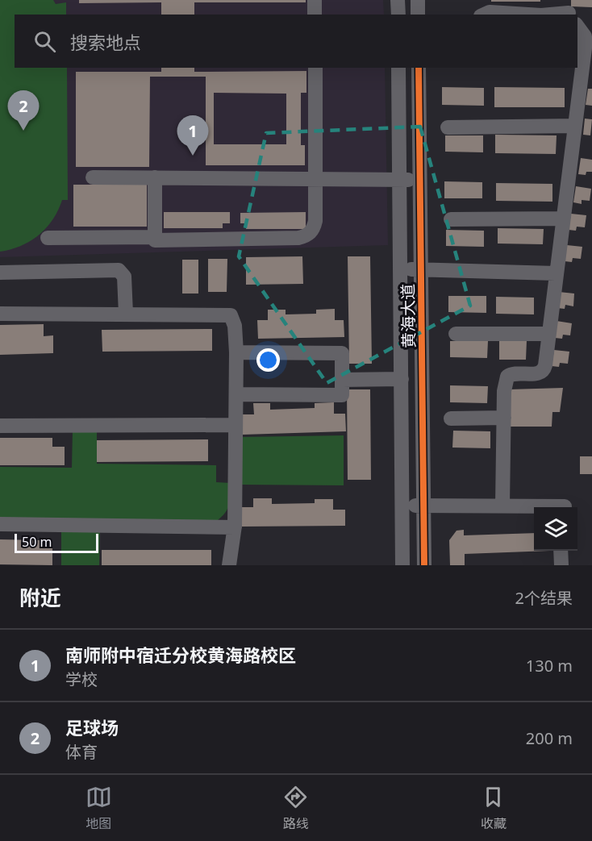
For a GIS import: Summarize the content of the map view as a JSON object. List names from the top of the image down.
{
  "streets": {
    "street": ["黄海大道"]
  },
  "scale_bar": "50 m",
  "page": {
    "search": "搜索地点",
    "pins": ["2", "1"],
    "scale": "50 m",
    "heading": ["附近", "2个结果"],
    "list": [
      {
        "mark": "1",
        "name": "南师附中宿迁分校黄海路校区",
        "note": "学校",
        "value": "130 m"
      },
      {
        "mark": "2",
        "name": "足球场",
        "note": "体育",
        "value": "200 m"
      }
    ],
    "nav": ["地图", "路线", "收藏"]
  }
}
